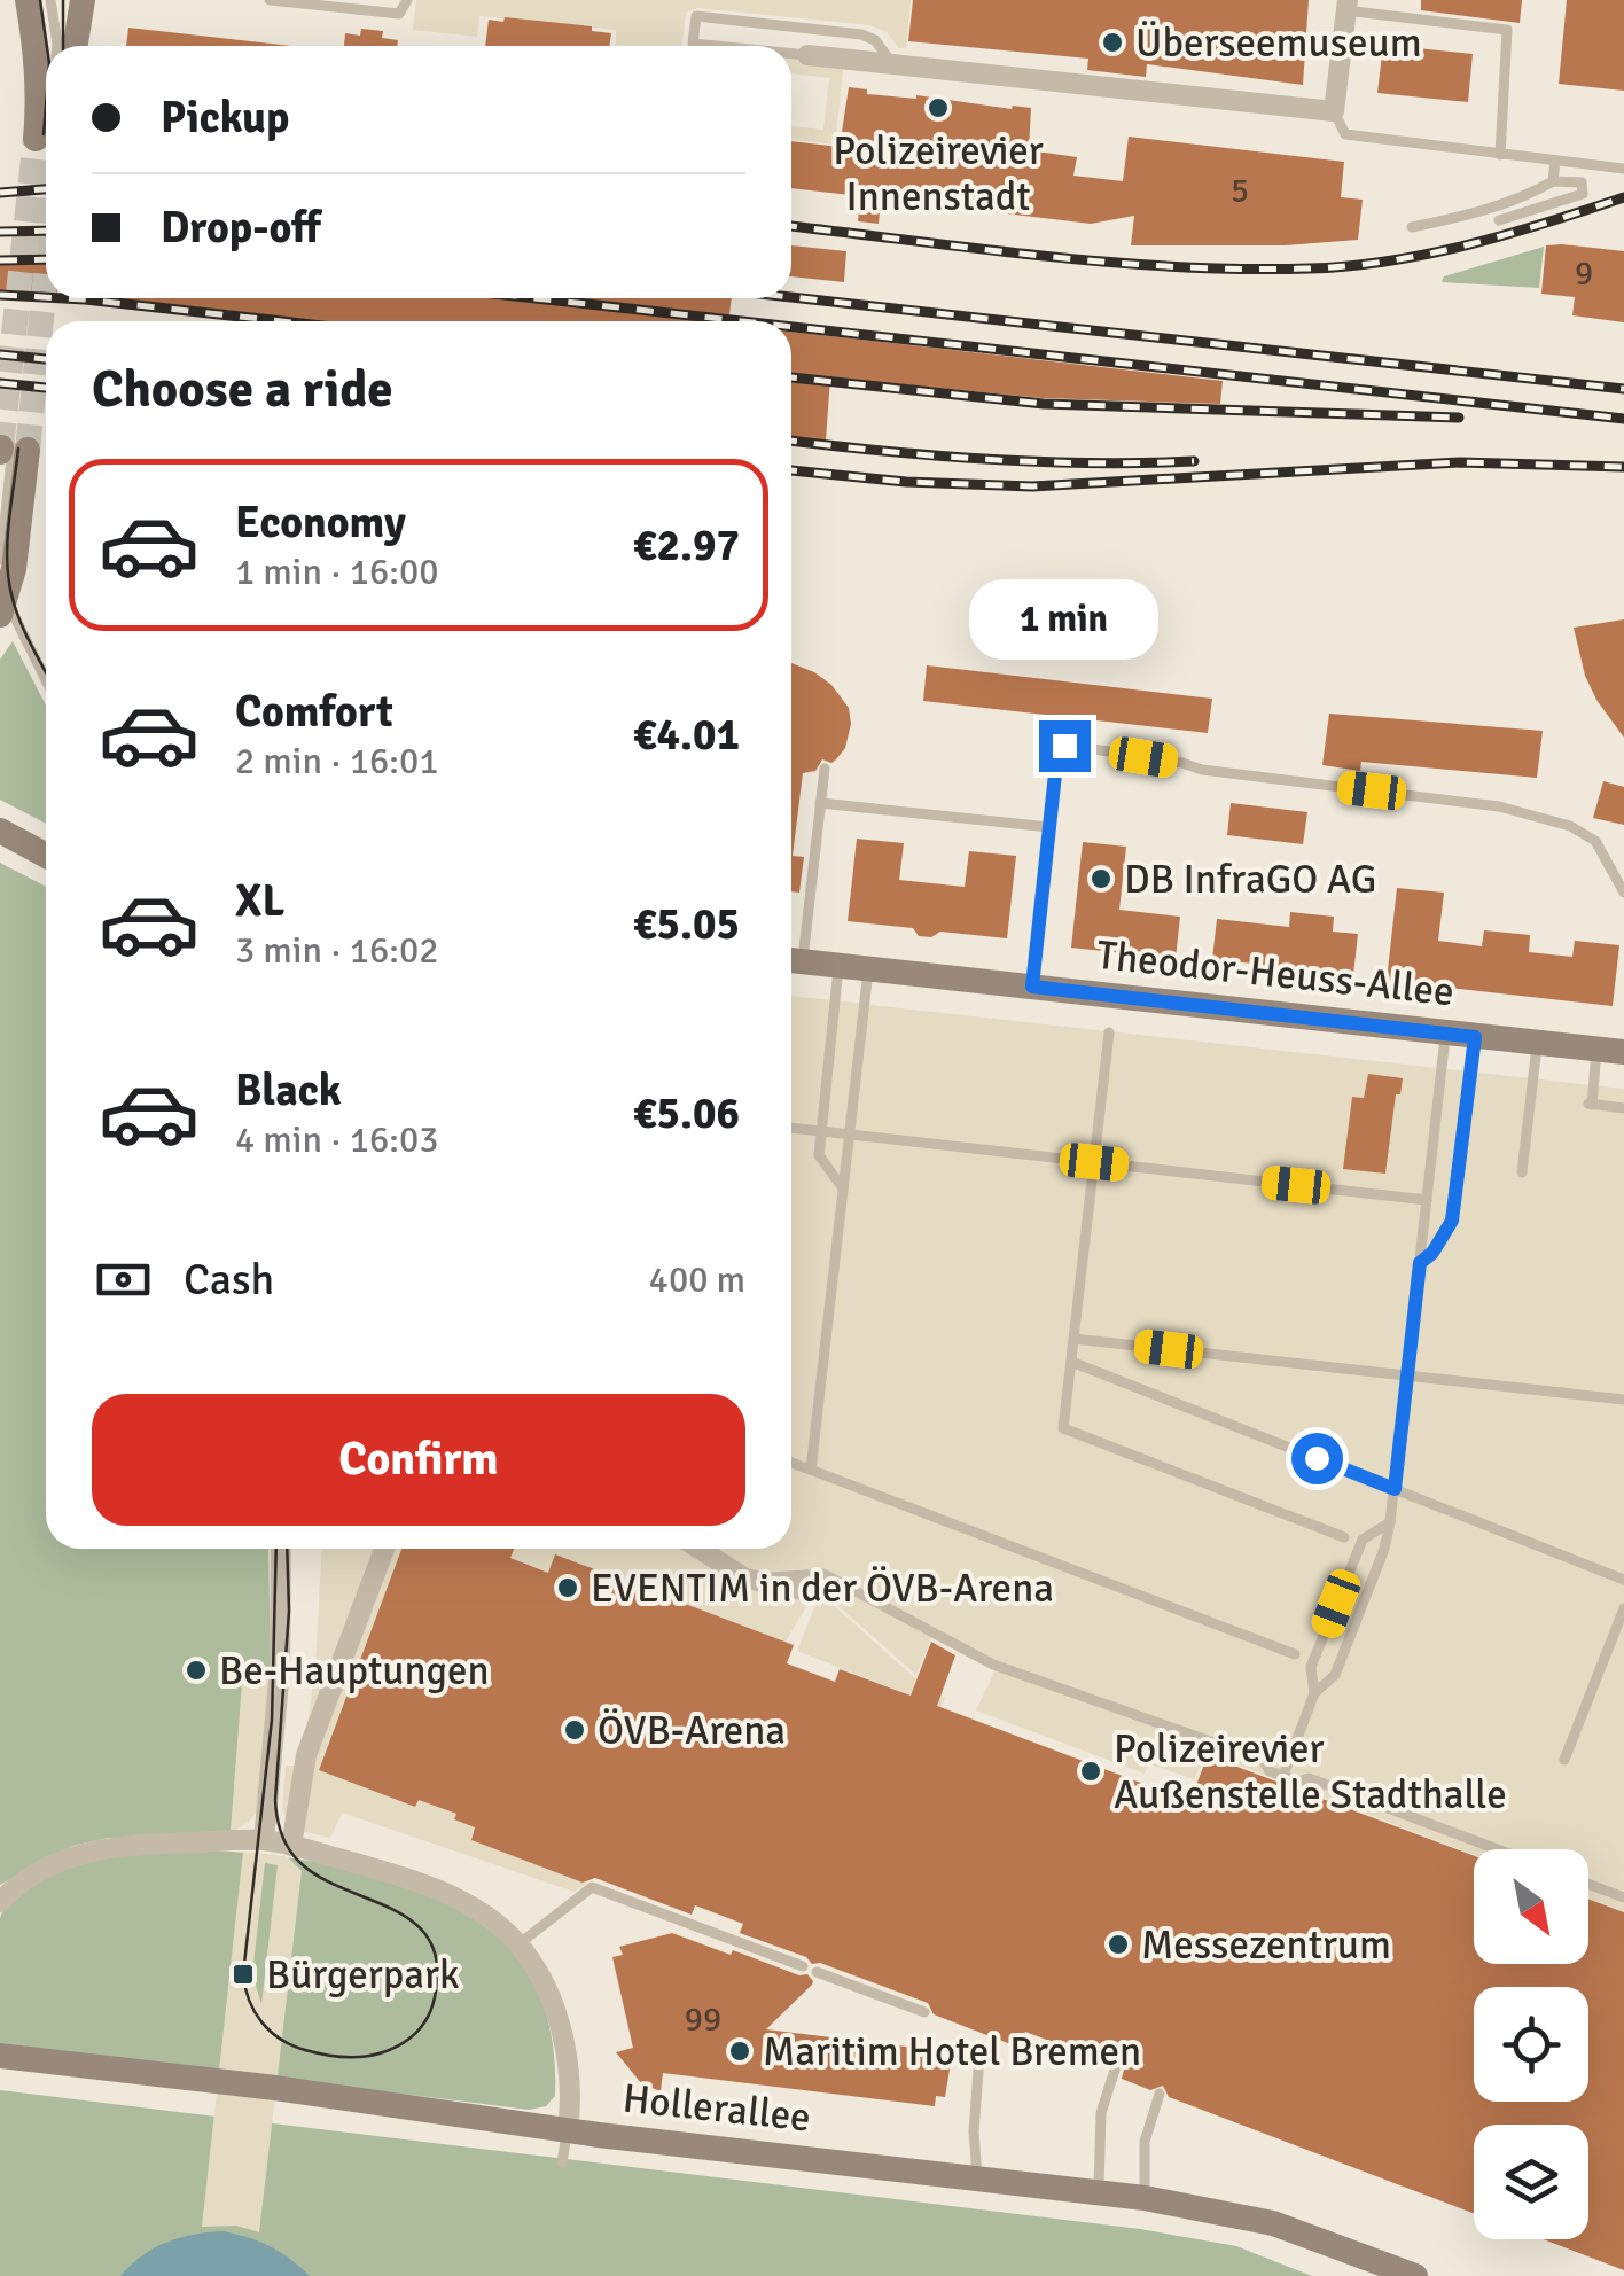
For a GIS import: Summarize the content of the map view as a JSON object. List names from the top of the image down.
{
  "streets": {
    "main road": ["Theodor-Heuss-Allee", "Hollerallee"]
  },
  "places": {
    "other": [
      "Überseemuseum",
      "Polizeirevier Innenstadt",
      "DB InfraGO AG",
      "EVENTIM in der ÖVB-Arena",
      "Be-Hauptungen",
      "ÖVB-Arena",
      "Polizeirevier Außenstelle Stadthalle",
      "Messezentrum",
      "Maritim Hotel Bremen"
    ],
    "transit": ["Bürgerpark"]
  },
  "house_numbers": ["5", "9", "99"],
  "north": "bottom right",
  "page": {
    "banner": ["Pickup", "Drop-off"],
    "heading": "Choose a ride",
    "list": [
      {
        "name": "Economy",
        "note": "1 min · 16:00",
        "value": "€2.97"
      },
      {
        "name": "Comfort",
        "note": "2 min · 16:01",
        "value": "€4.01"
      },
      {
        "name": "XL",
        "note": "3 min · 16:02",
        "value": "€5.05"
      },
      {
        "name": "Black",
        "note": "4 min · 16:03",
        "value": "€5.06"
      }
    ],
    "bubble": "1 min",
    "pay": ["Cash", "400 m"],
    "buttons": "Confirm"
  }
}
